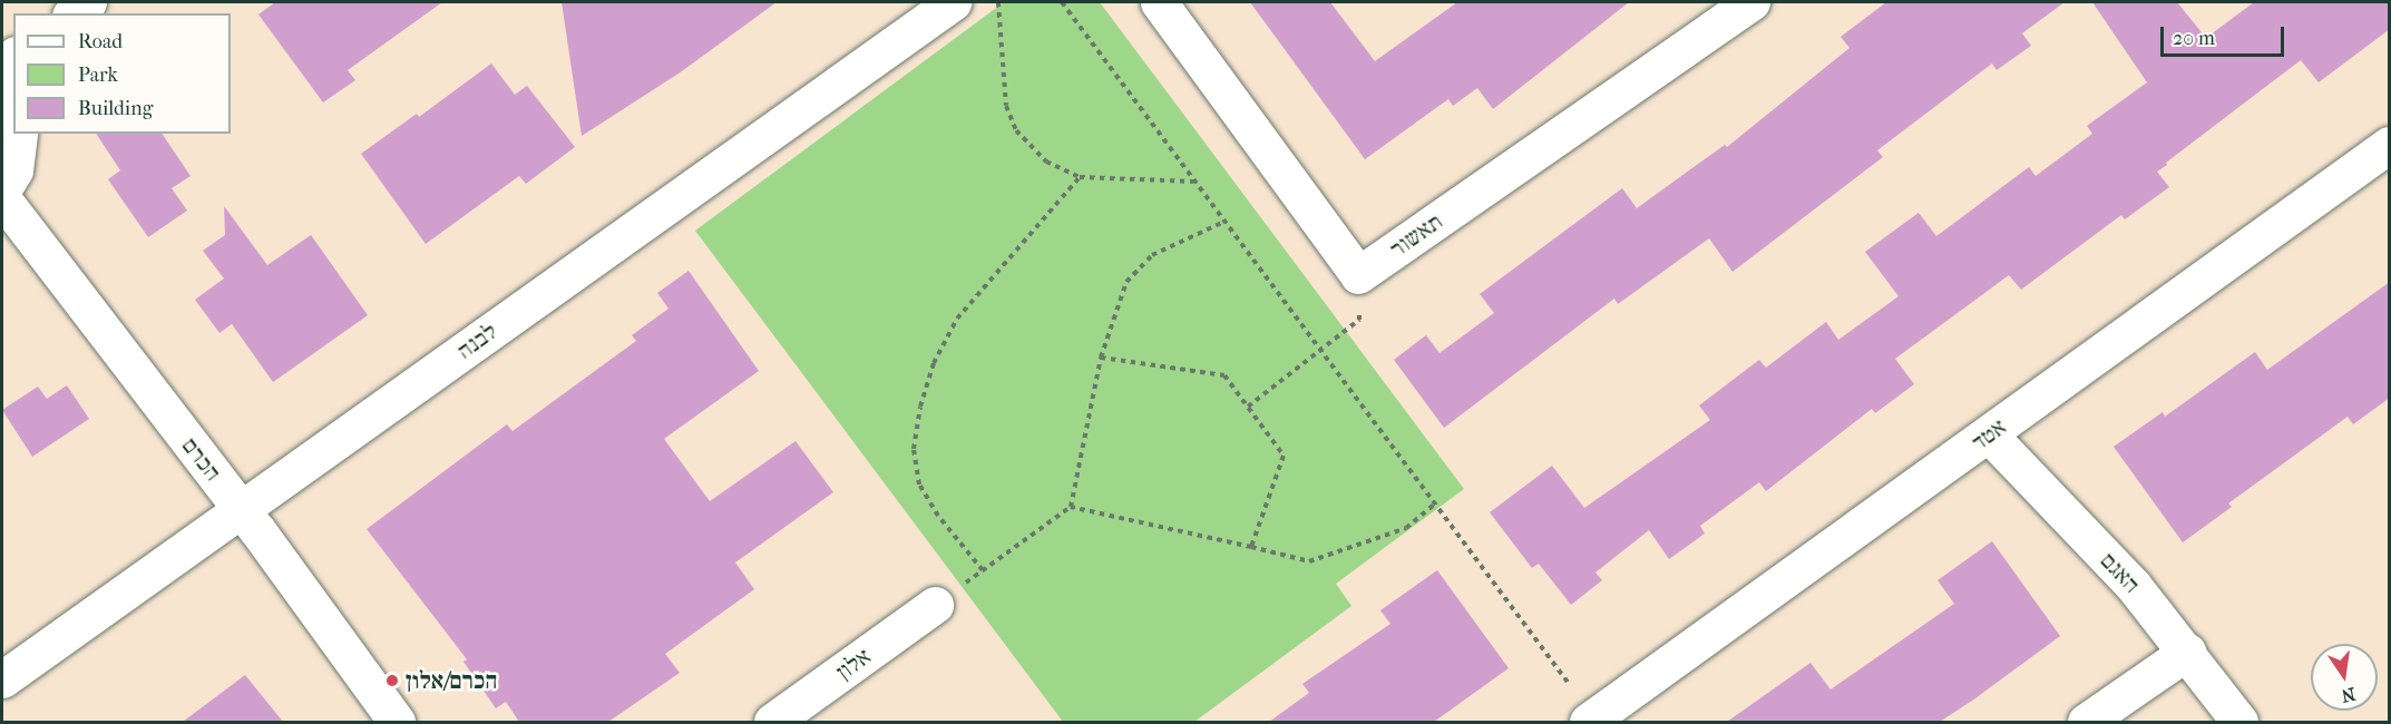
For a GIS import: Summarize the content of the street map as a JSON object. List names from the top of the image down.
{
  "streets": {
    "street": [
      "תאשור",
      "לבנה",
      "אטד",
      "הכרם",
      "האגם",
      "אלון"
    ]
  },
  "crossings": [
    ["לבנה", "הכרם"],
    ["אטד", "האגם"]
  ],
  "places": ["הכרם/אלון"],
  "legend": ["Road", "Park", "Building"],
  "scale_bar": "20 m",
  "north": "bottom"
}
